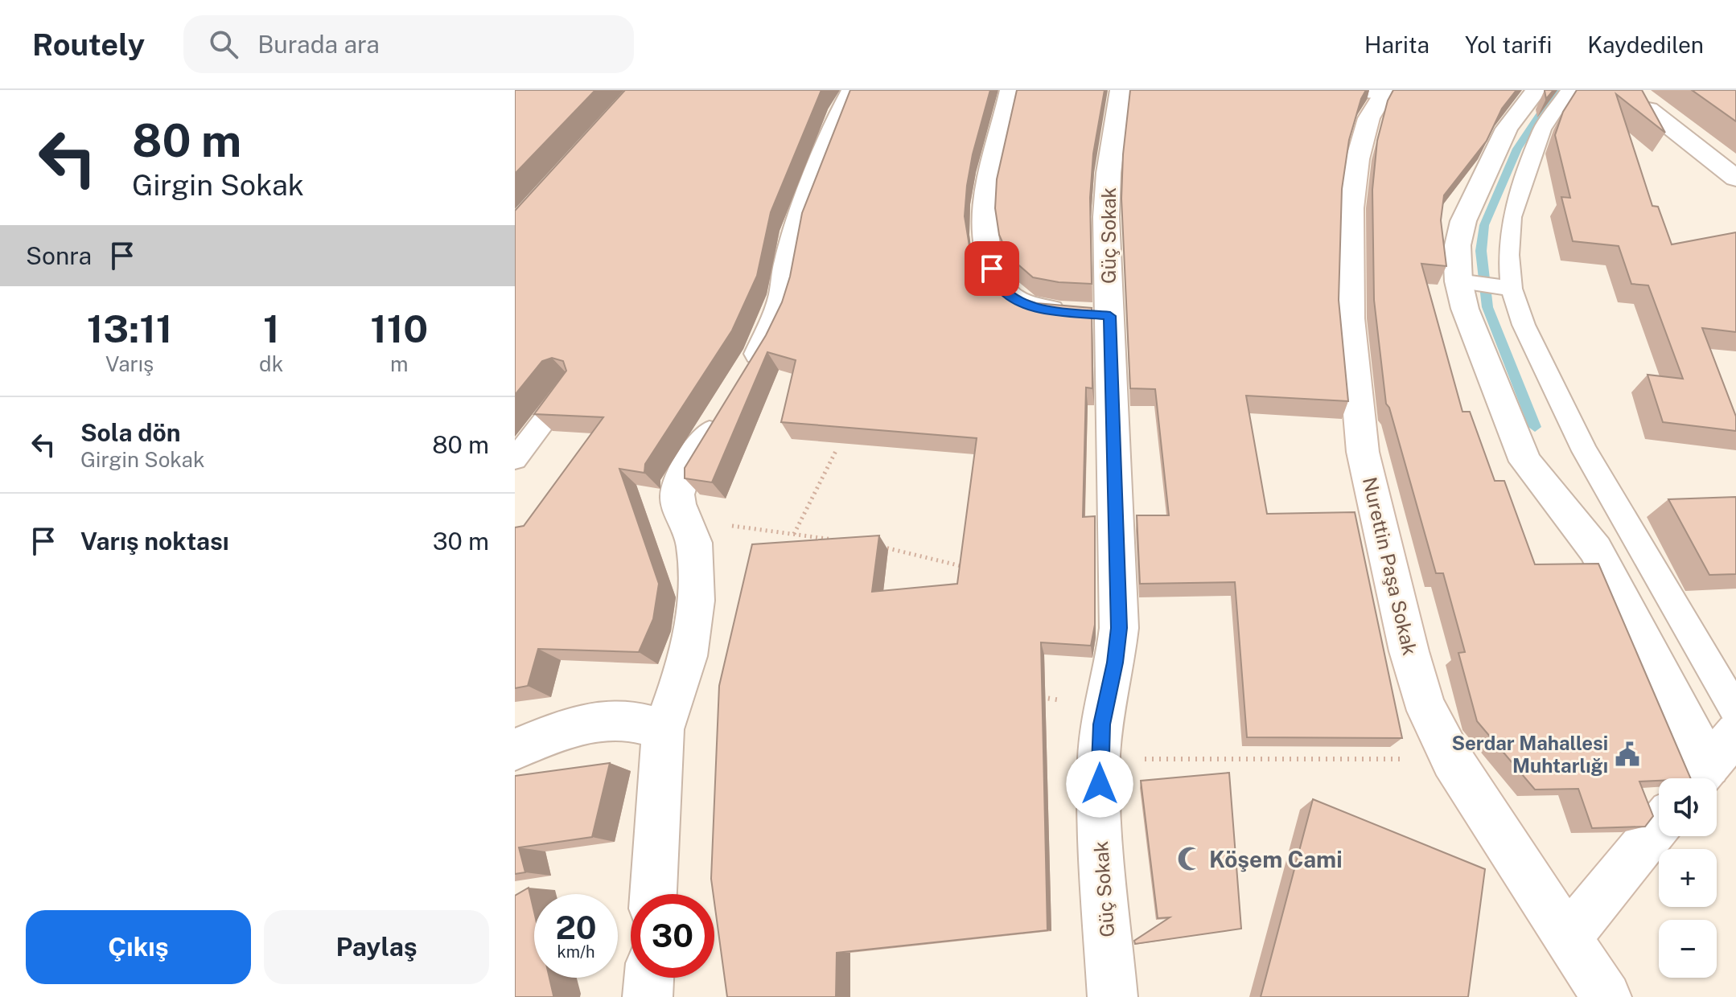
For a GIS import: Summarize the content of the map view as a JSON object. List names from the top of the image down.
{
  "streets": {
    "street": ["Güç Sokak", "Nurettin Paşa Sokak"]
  },
  "places": {
    "public building": ["Serdar Mahallesi Muhtarlığı"],
    "mosque": ["Köşem Cami"]
  },
  "page": {
    "header": "Routely",
    "search": "Burada ara",
    "nav": ["Harita", "Yol tarifi", "Kaydedilen"],
    "turn": ["80 m", "Girgin Sokak"],
    "then": "Sonra",
    "eta": [
      "13:11",
      "Varış",
      "1",
      "dk",
      "110",
      "m"
    ],
    "list": [
      {
        "name": "Sola dön",
        "note": "Girgin Sokak",
        "value": "80 m"
      },
      {
        "name": "Varış noktası",
        "value": "30 m"
      }
    ],
    "map_buttons": ["+", "−"],
    "speed": "20 km/h",
    "limit": "30",
    "buttons": ["Çıkış", "Paylaş"]
  }
}
